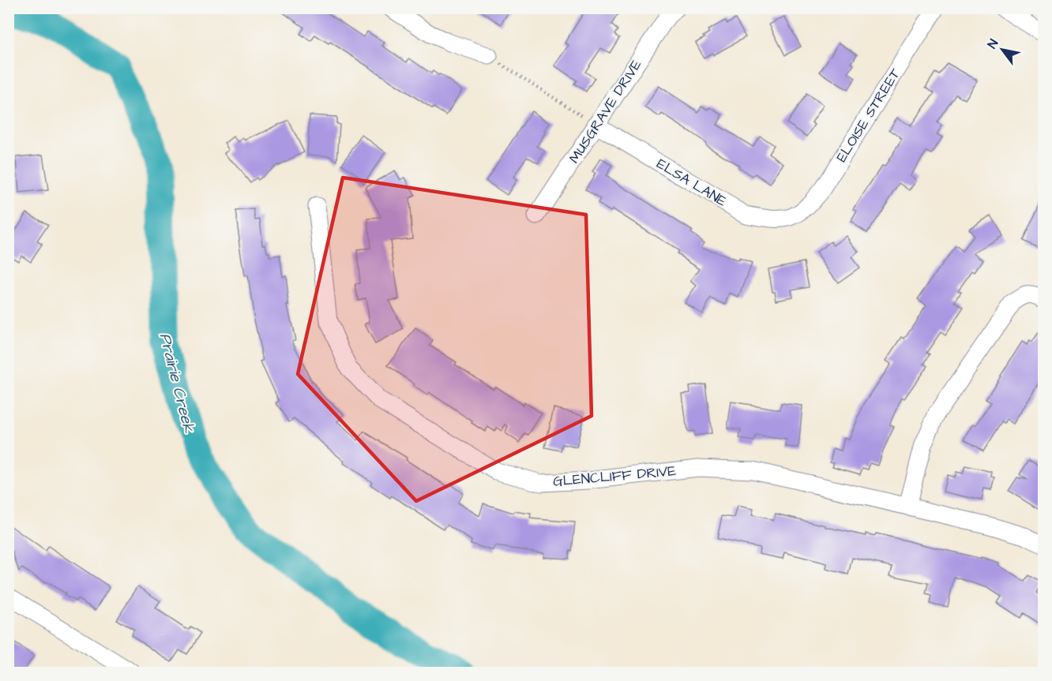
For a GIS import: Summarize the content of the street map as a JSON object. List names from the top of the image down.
{
  "streets": {
    "street": [
      "MUSGRAVE DRIVE",
      "ELOISE STREET",
      "ELSA LANE",
      "GLENCLIFF DRIVE"
    ]
  },
  "crossings": [
    ["MUSGRAVE DRIVE", "ELSA LANE"],
    ["ELOISE STREET", "ELSA LANE"]
  ],
  "water": ["Prairie Creek"],
  "north": "top left"
}
